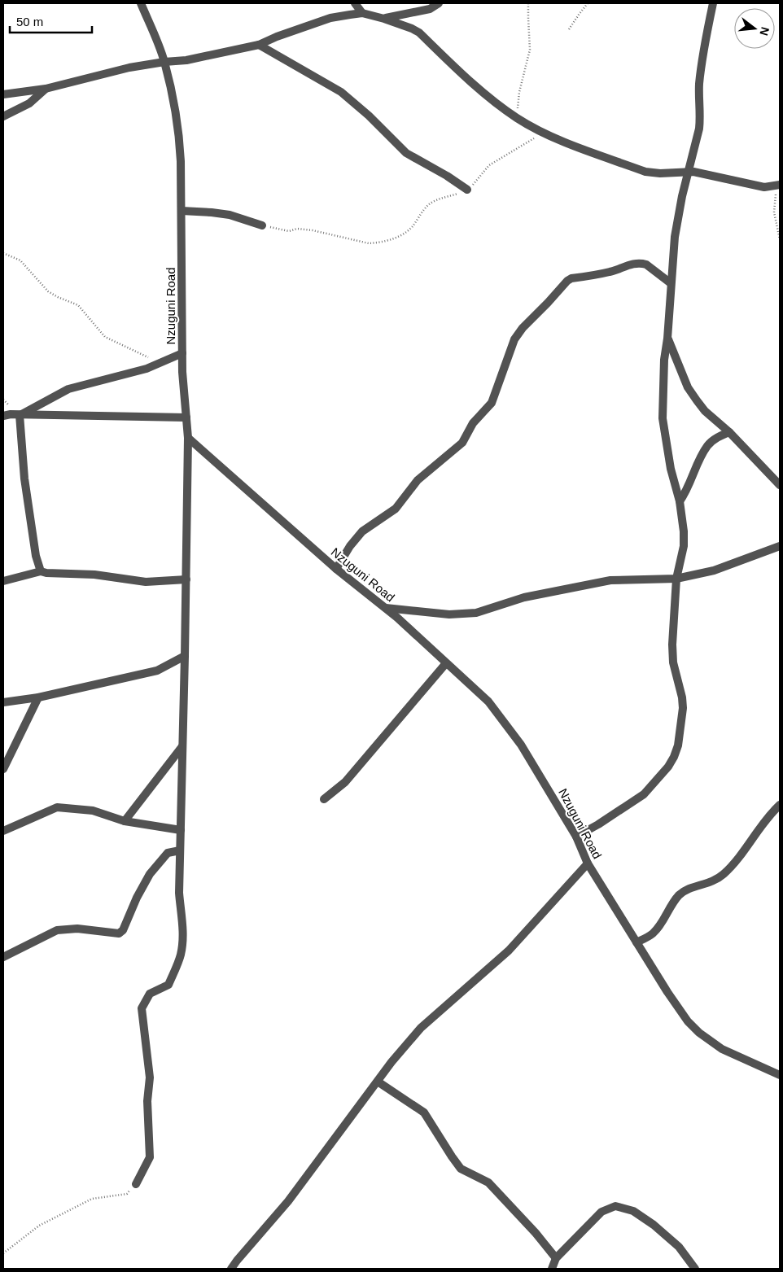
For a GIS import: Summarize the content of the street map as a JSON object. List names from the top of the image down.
{
  "streets": {
    "street": ["Nzuguni Road"]
  },
  "scale_bar": "50 m",
  "north": "right"
}
